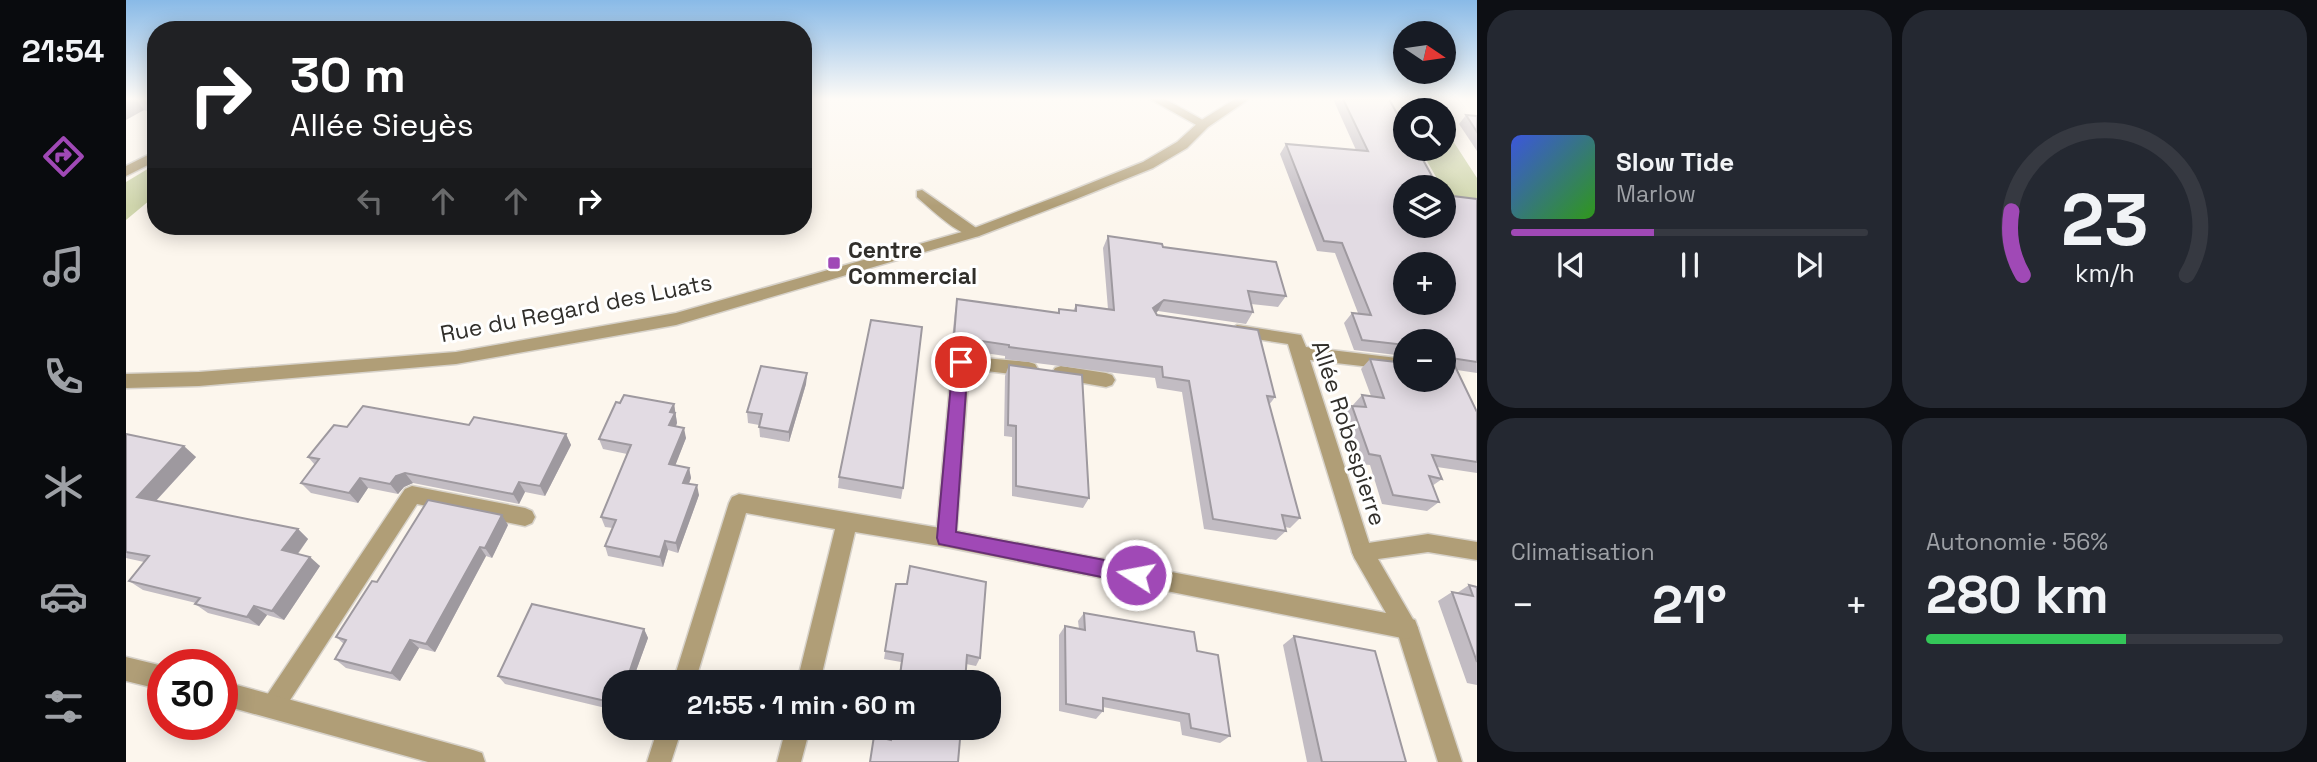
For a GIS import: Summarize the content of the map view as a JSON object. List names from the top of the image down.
{
  "streets": {
    "street": ["Rue du Regard des Luats", "Allée Robespierre"]
  },
  "places": {
    "transit": ["Centre Commercial"]
  },
  "north": "right",
  "page": {
    "tabs": "21:54",
    "map_buttons": ["+", "−"],
    "turn": ["30 m", "Allée Sieyès"],
    "song": ["Slow Tide", "Marlow"],
    "tile": [
      "Climatisation",
      ["Autonomie · 56%", "280 km"]
    ],
    "heat": ["−", "21°", "+"],
    "limit": "30",
    "trip": "21:55 · 1 min · 60 m",
    "gauge": ["23", "km/h"]
  }
}
